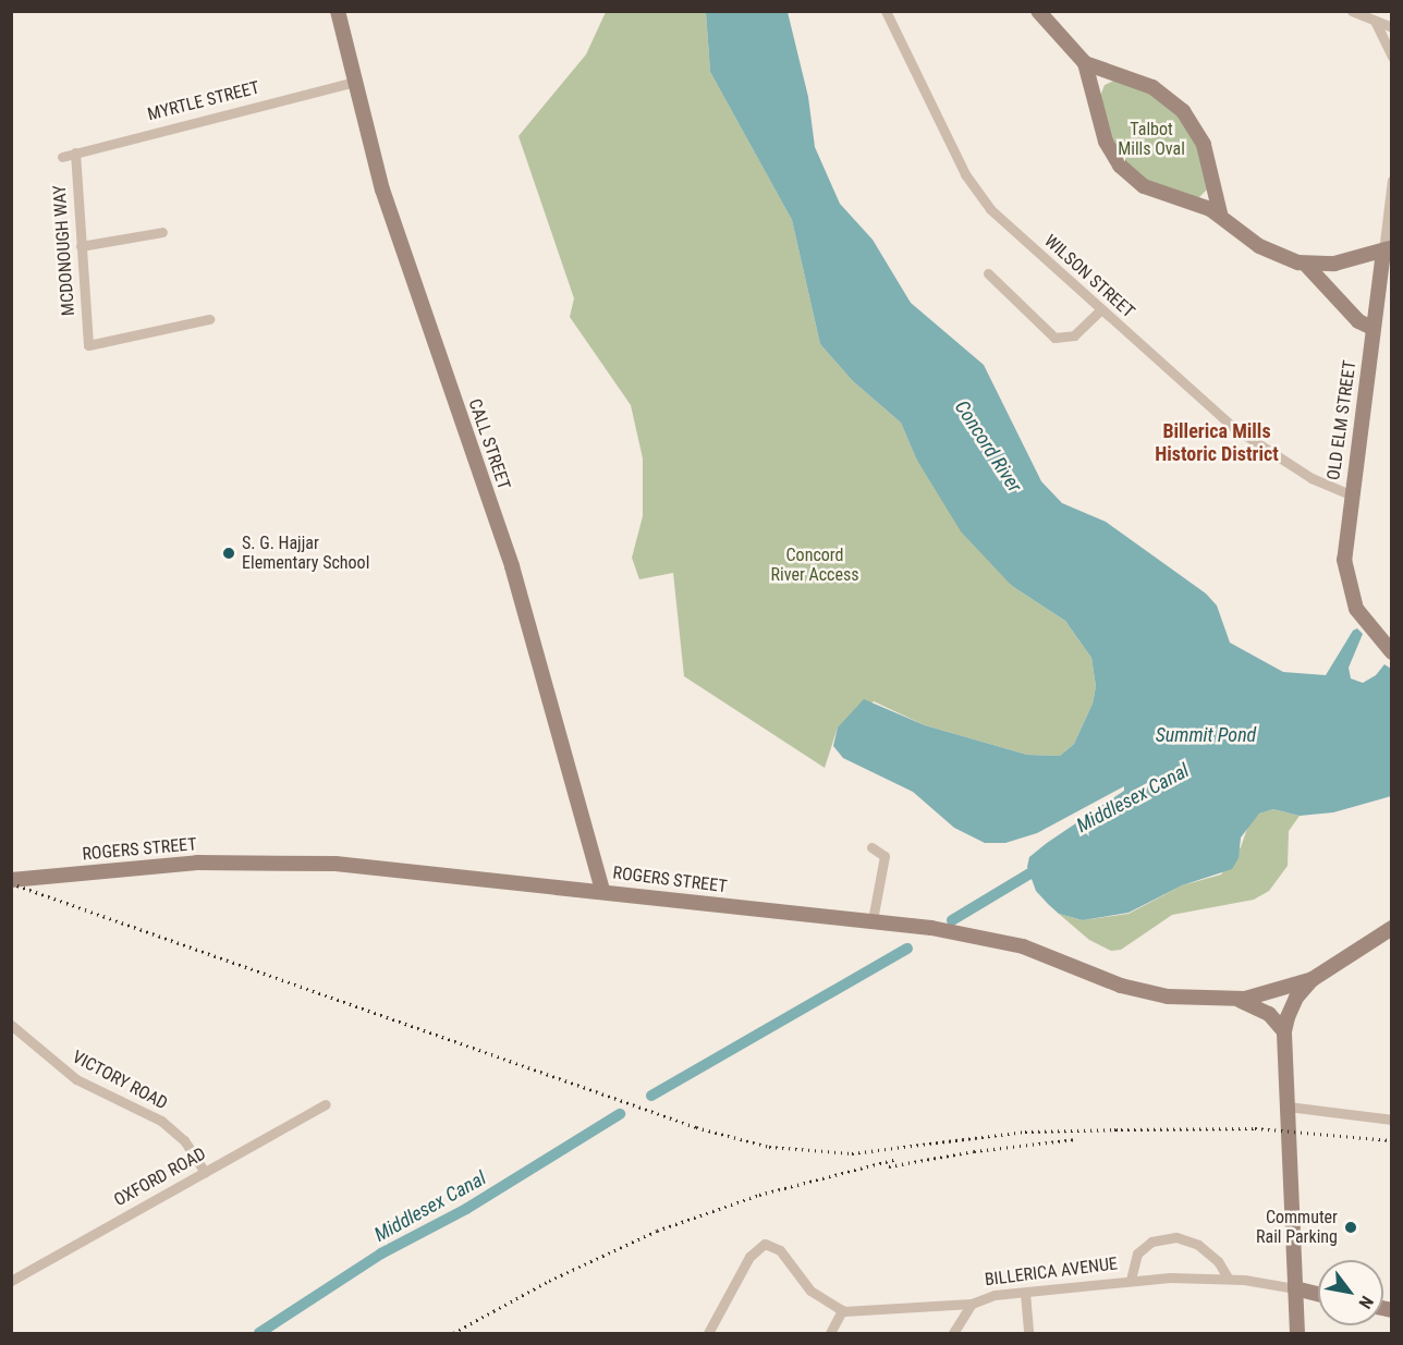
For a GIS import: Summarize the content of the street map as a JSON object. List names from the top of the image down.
{
  "streets": {
    "main road": [
      "OLD ELM STREET",
      "CALL STREET",
      "ROGERS STREET",
      "BILLERICA AVENUE"
    ],
    "street": [
      "MYRTLE STREET",
      "MCDONOUGH WAY",
      "WILSON STREET",
      "VICTORY ROAD",
      "OXFORD ROAD"
    ]
  },
  "crossings": [
    ["MYRTLE STREET", "MCDONOUGH WAY"],
    ["MYRTLE STREET", "CALL STREET"],
    ["WILSON STREET", "OLD ELM STREET"],
    ["CALL STREET", "ROGERS STREET"],
    ["VICTORY ROAD", "OXFORD ROAD"]
  ],
  "districts": ["Billerica Mills Historic District"],
  "water": ["Concord River", "Summit Pond", "Middlesex Canal"],
  "parks": ["Talbot Mills Oval", "Concord River Access"],
  "places": ["S. G. Hajjar Elementary School", "Commuter Rail Parking"],
  "north": "bottom right"
}
